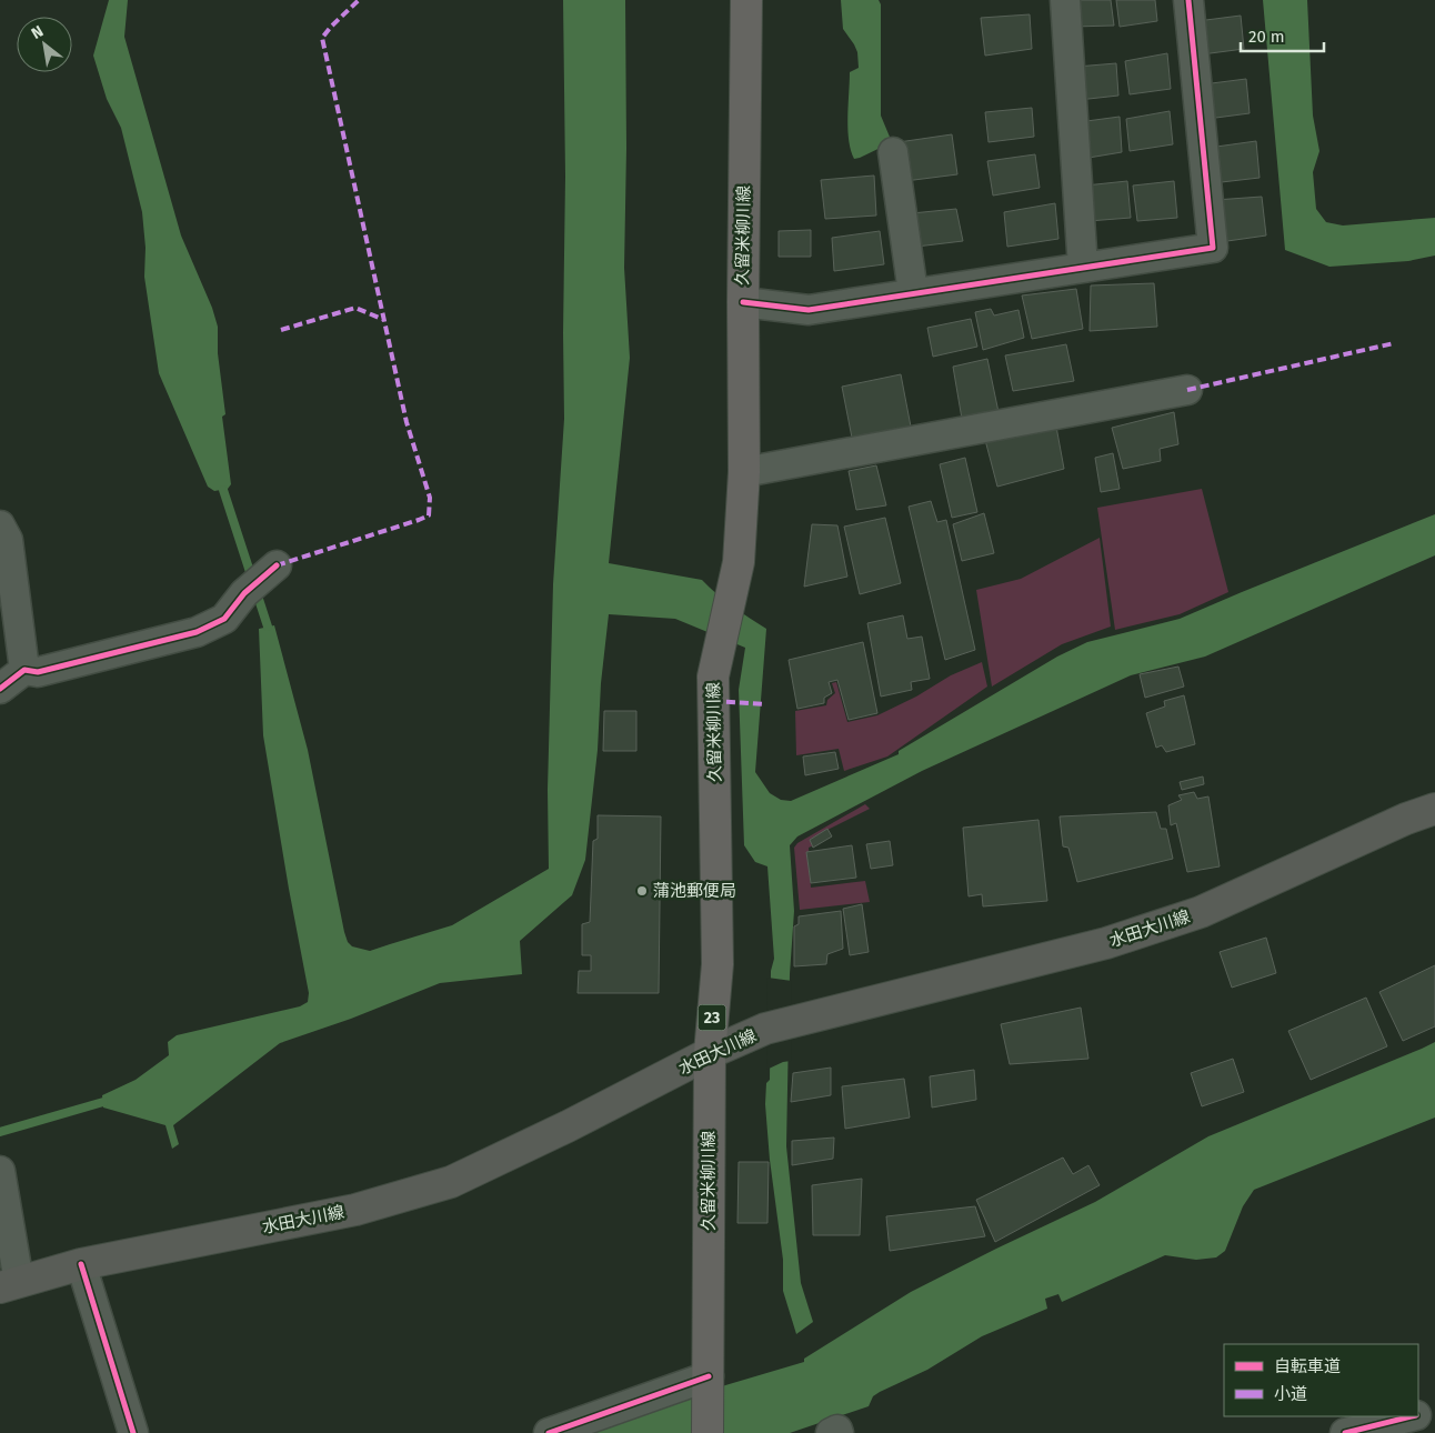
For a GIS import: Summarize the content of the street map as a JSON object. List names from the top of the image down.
{
  "streets": {
    "main road": ["久留米柳川線", "水田大川線", "23"]
  },
  "crossings": [
    ["久留米柳川線", "水田大川線"]
  ],
  "places": ["蒲池郵便局"],
  "legend": ["自転車道", "小道"],
  "scale_bar": "20 m",
  "north": "top left"
}
